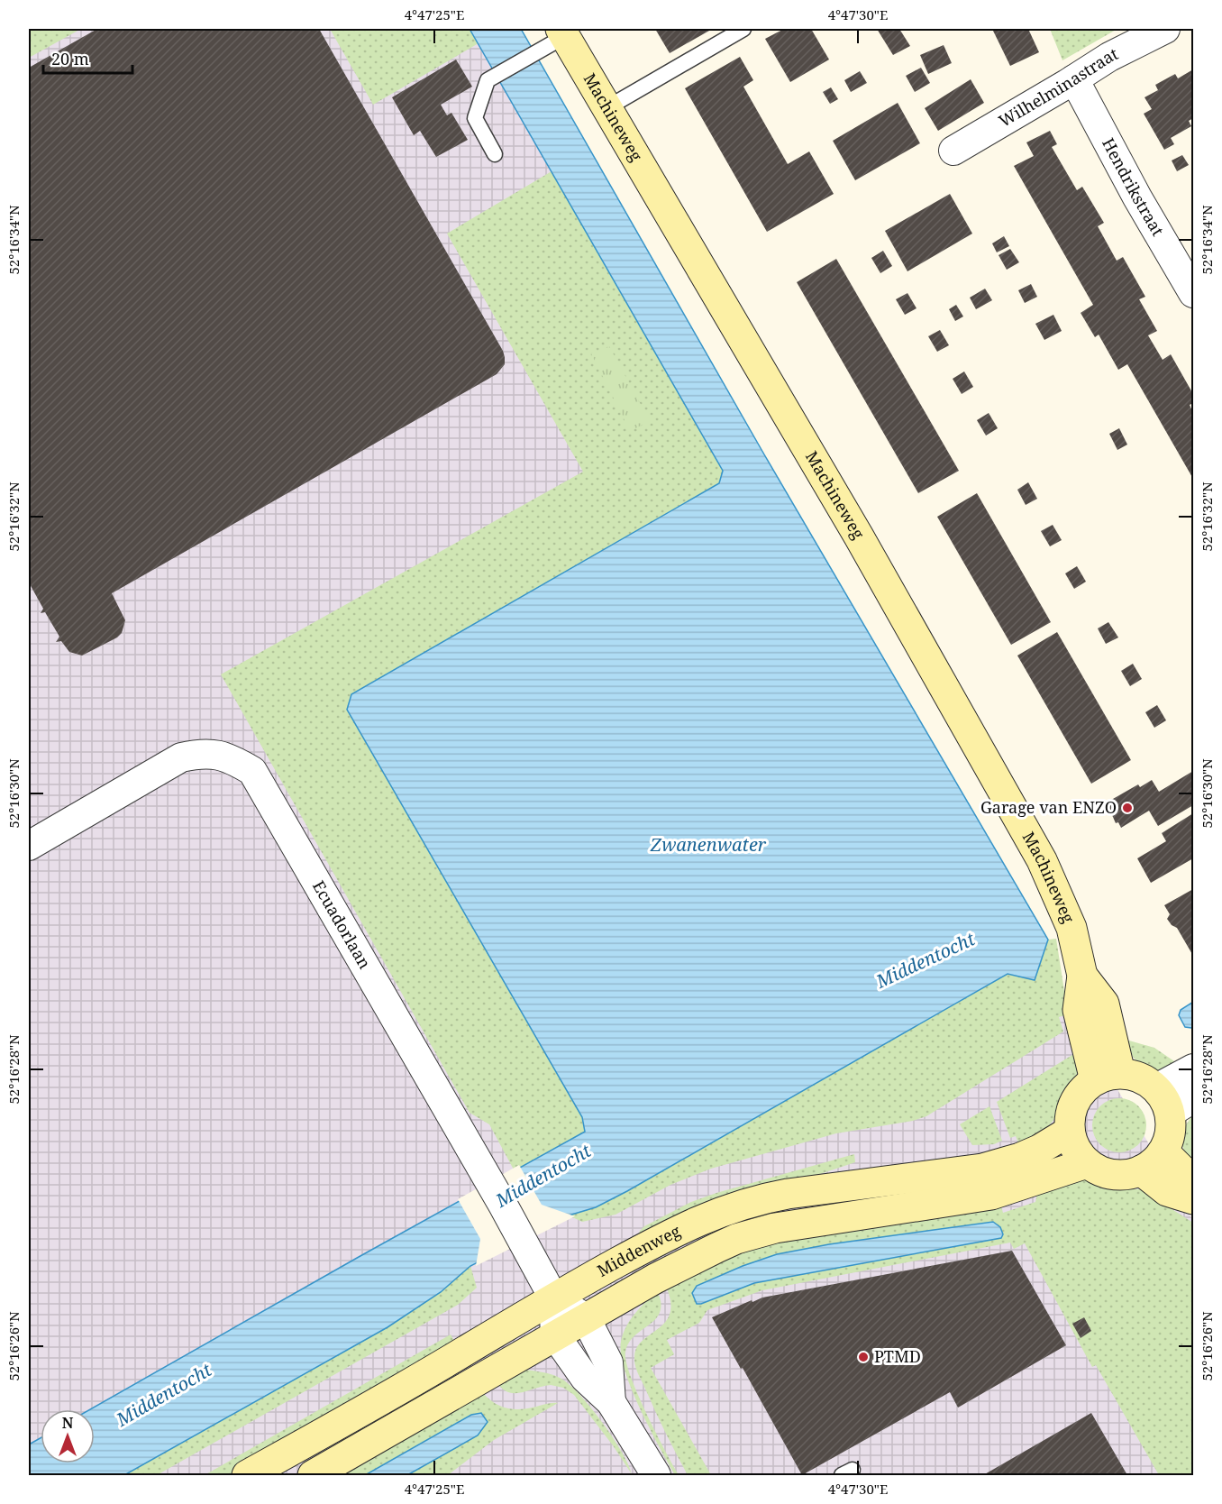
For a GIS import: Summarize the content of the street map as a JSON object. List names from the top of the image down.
{
  "streets": {
    "street": [
      "Wilhelminastraat",
      "Machineweg",
      "Hendrikstraat",
      "Ecuadorlaan",
      "Middenweg"
    ]
  },
  "crossings": [
    ["Wilhelminastraat", "Hendrikstraat"],
    ["Machineweg", "Middenweg"],
    ["Ecuadorlaan", "Middenweg"]
  ],
  "water": ["Zwanenwater", "Middentocht"],
  "places": ["Garage van ENZO", "PTMD"],
  "scale_bar": "20 m",
  "north": "top",
  "coordinates": [
    "4°47'25\"E",
    "4°47'30\"E",
    "52°16'34\"N",
    "52°16'32\"N",
    "52°16'30\"N",
    "52°16'28\"N",
    "52°16'26\"N"
  ]
}
